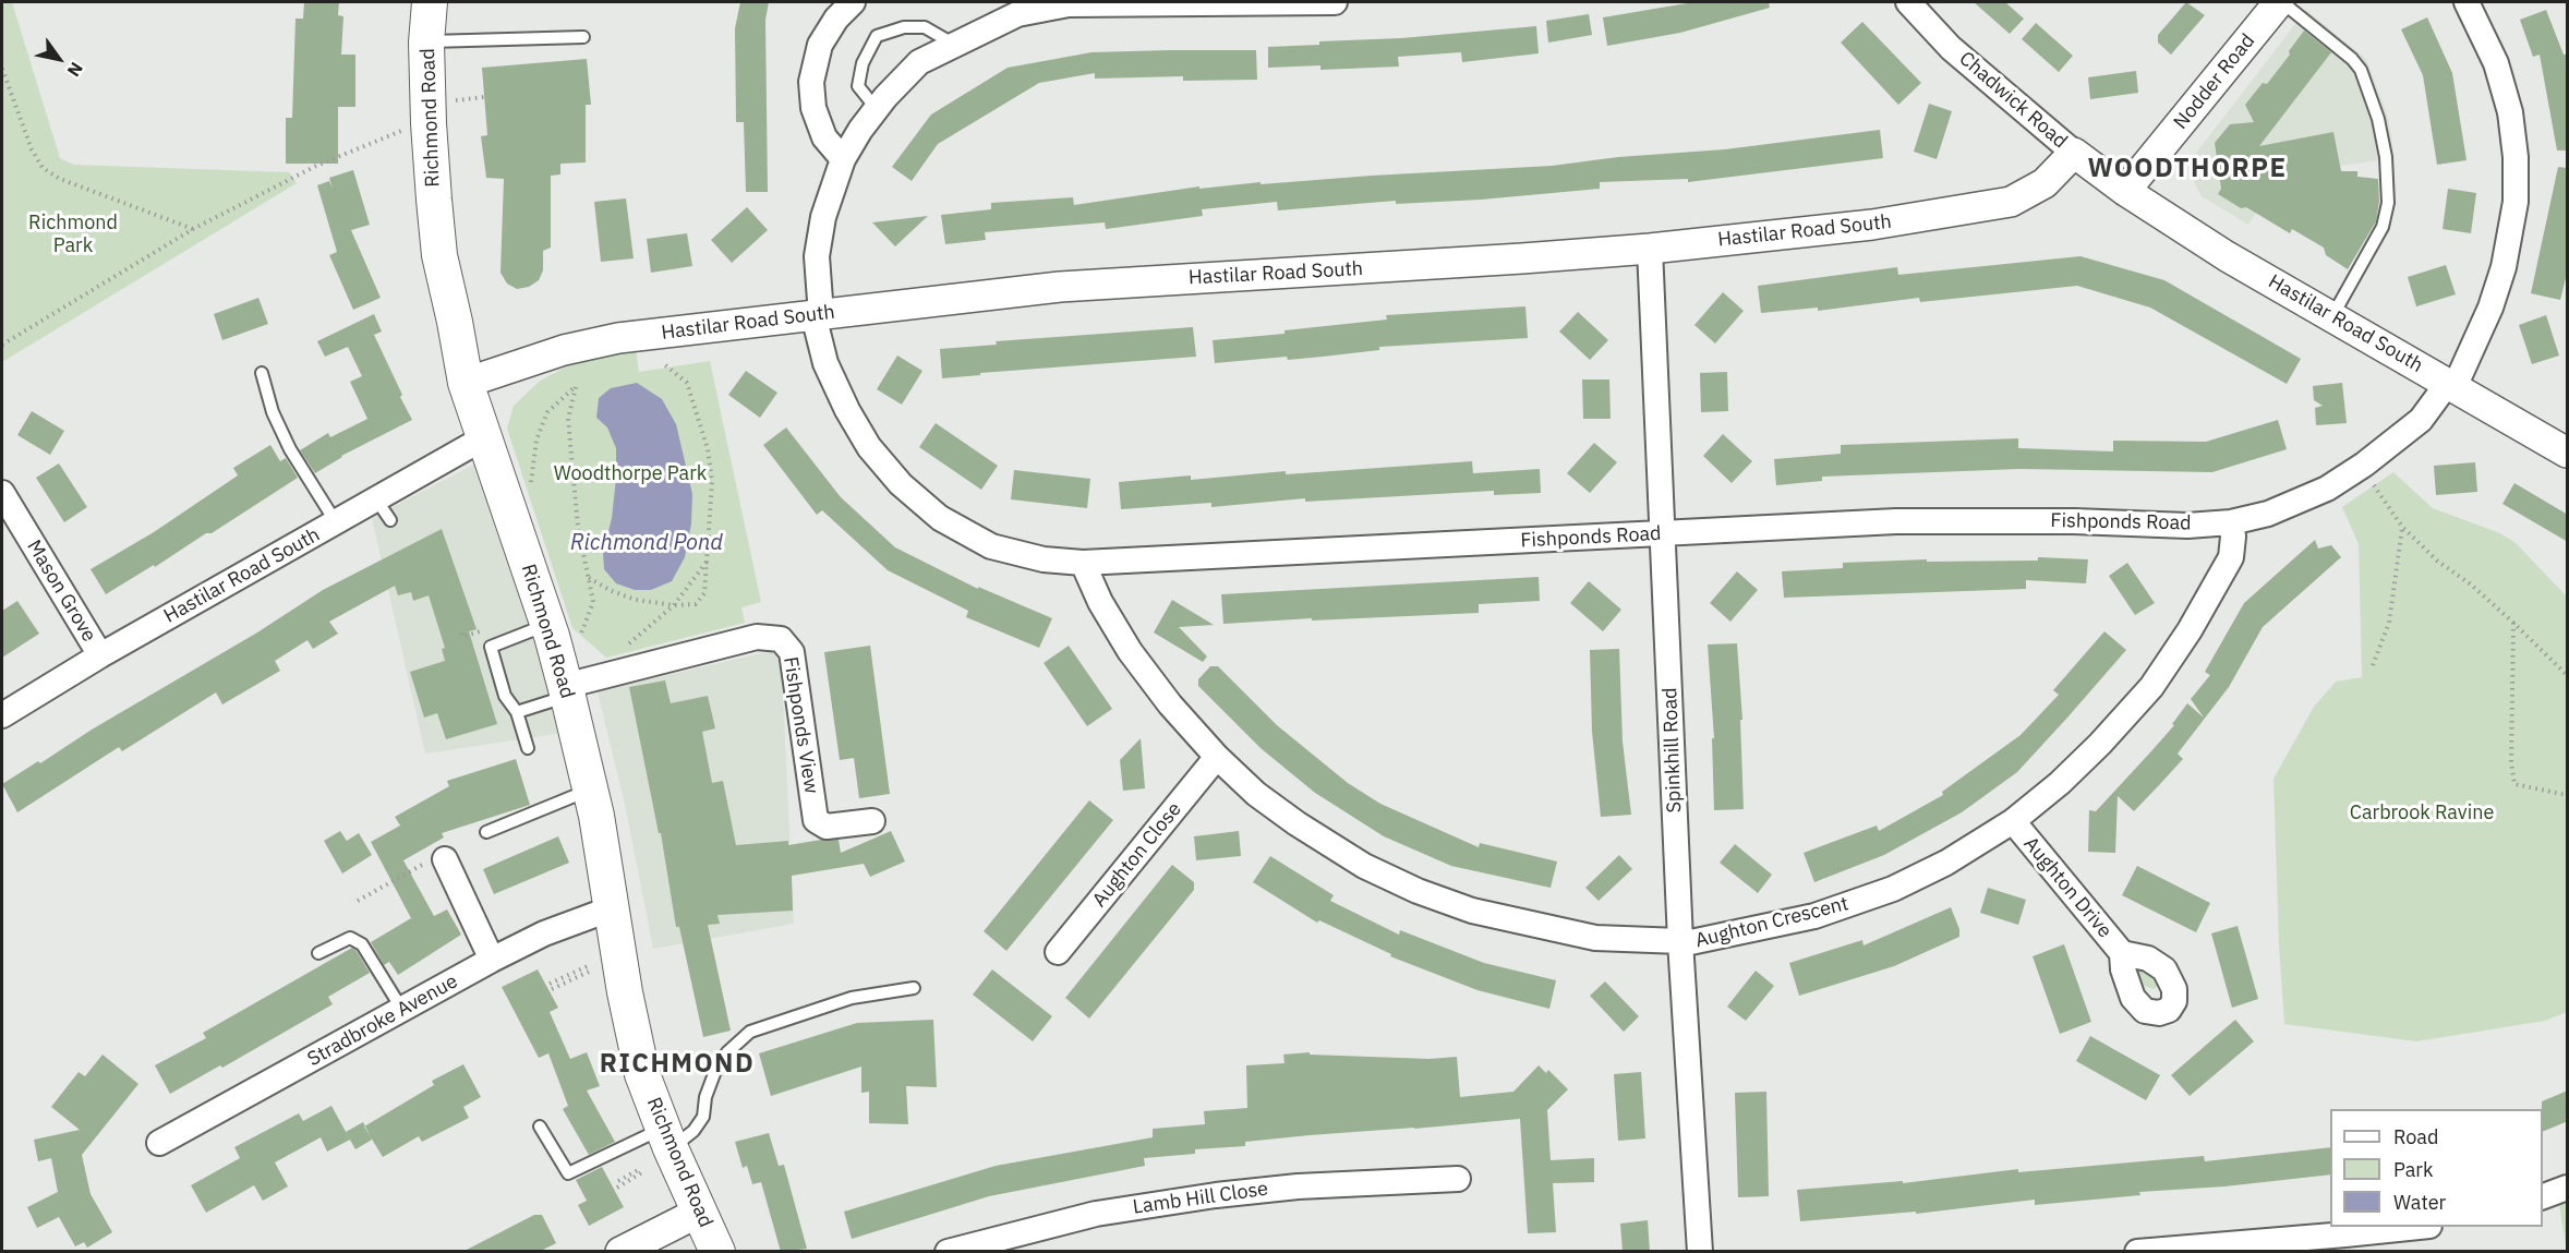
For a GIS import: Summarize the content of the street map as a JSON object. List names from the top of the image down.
{
  "streets": {
    "main road": ["Richmond Road"],
    "street": [
      "Nodder Road",
      "Chadwick Road",
      "Hastilar Road South",
      "Fishponds Road",
      "Mason Grove",
      "Fishponds View",
      "Spinkhill Road",
      "Aughton Close",
      "Aughton Drive",
      "Aughton Crescent",
      "Stradbroke Avenue",
      "Lamb Hill Close"
    ]
  },
  "crossings": [
    ["Nodder Road", "Chadwick Road"],
    ["Nodder Road", "Hastilar Road South"],
    ["Chadwick Road", "Hastilar Road South"],
    ["Richmond Road", "Hastilar Road South"],
    ["Richmond Road", "Fishponds View"],
    ["Richmond Road", "Stradbroke Avenue"],
    ["Hastilar Road South", "Fishponds Road"],
    ["Hastilar Road South", "Mason Grove"],
    ["Hastilar Road South", "Spinkhill Road"],
    ["Fishponds Road", "Spinkhill Road"],
    ["Fishponds Road", "Aughton Crescent"],
    ["Spinkhill Road", "Aughton Crescent"],
    ["Aughton Close", "Aughton Crescent"],
    ["Aughton Drive", "Aughton Crescent"]
  ],
  "districts": ["WOODTHORPE", "RICHMOND"],
  "water": ["Richmond Pond"],
  "parks": ["Richmond Park", "Woodthorpe Park", "Carbrook Ravine"],
  "legend": ["Road", "Park", "Water"],
  "north": "bottom right"
}
